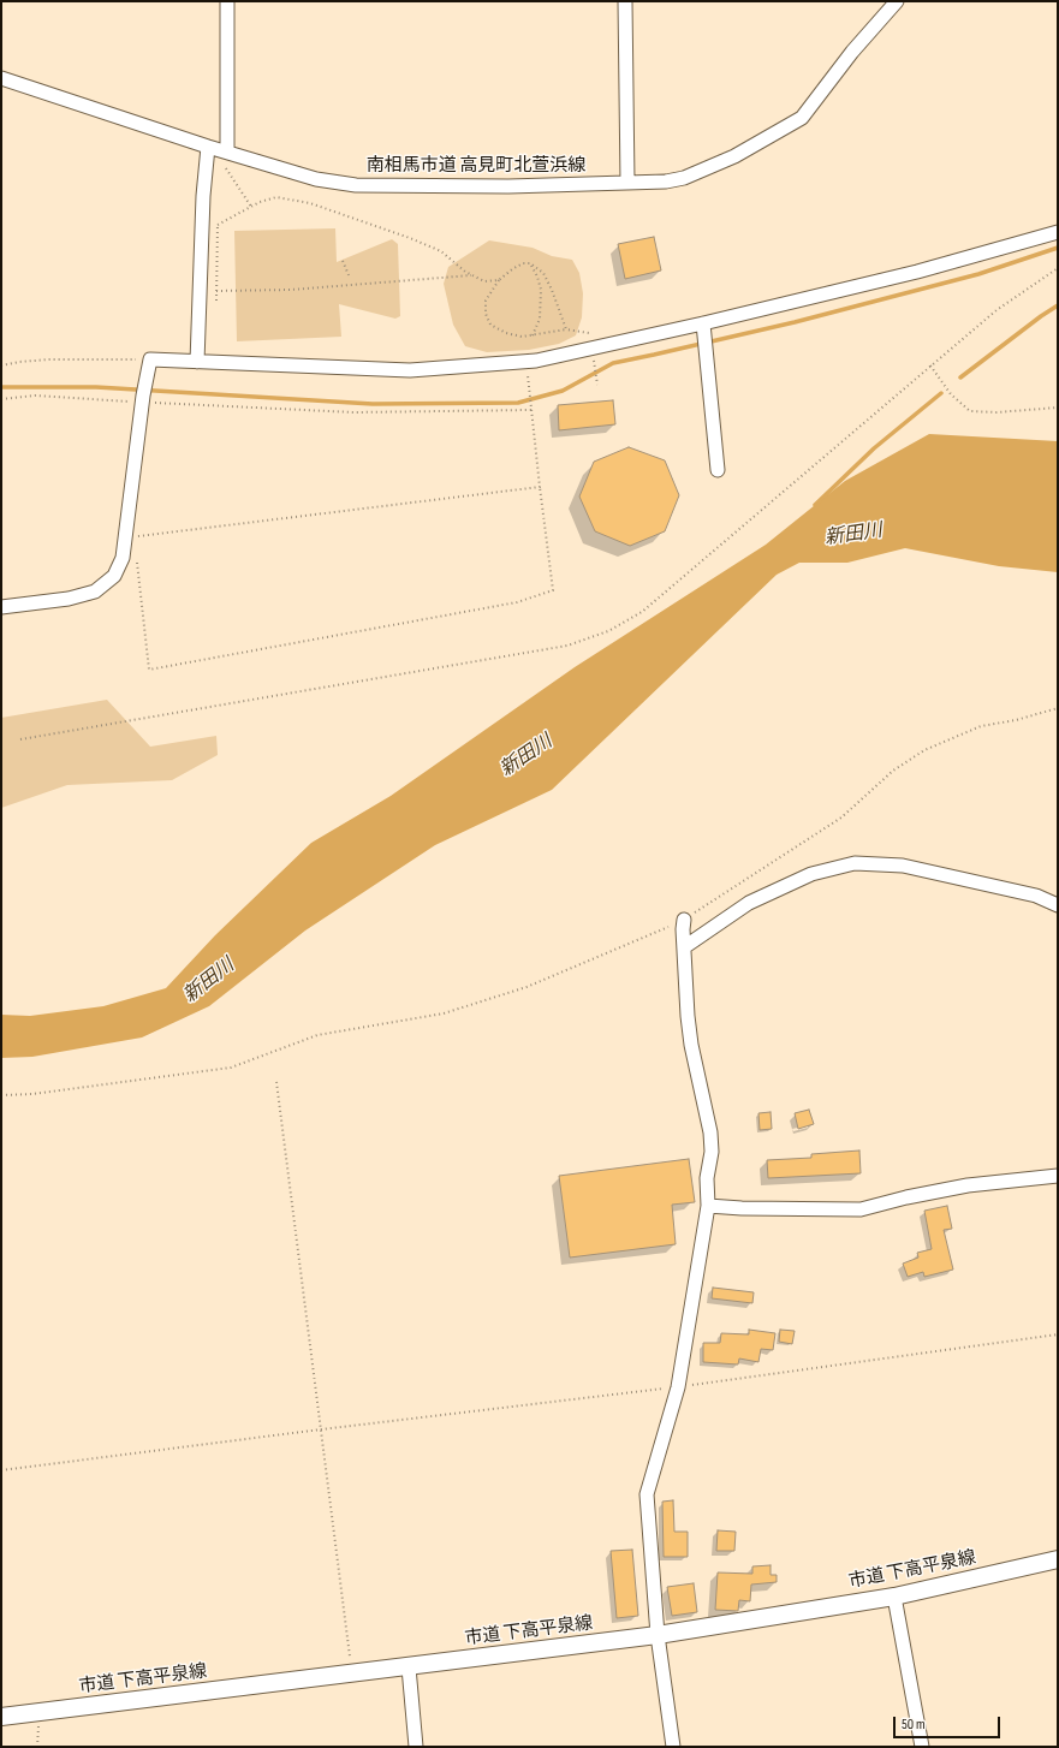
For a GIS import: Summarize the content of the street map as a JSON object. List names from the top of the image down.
{
  "streets": {
    "street": ["南相馬市道 高見町北萱浜線", "市道 下高平泉線"]
  },
  "water": ["新田川"],
  "scale_bar": "50 m"
}
